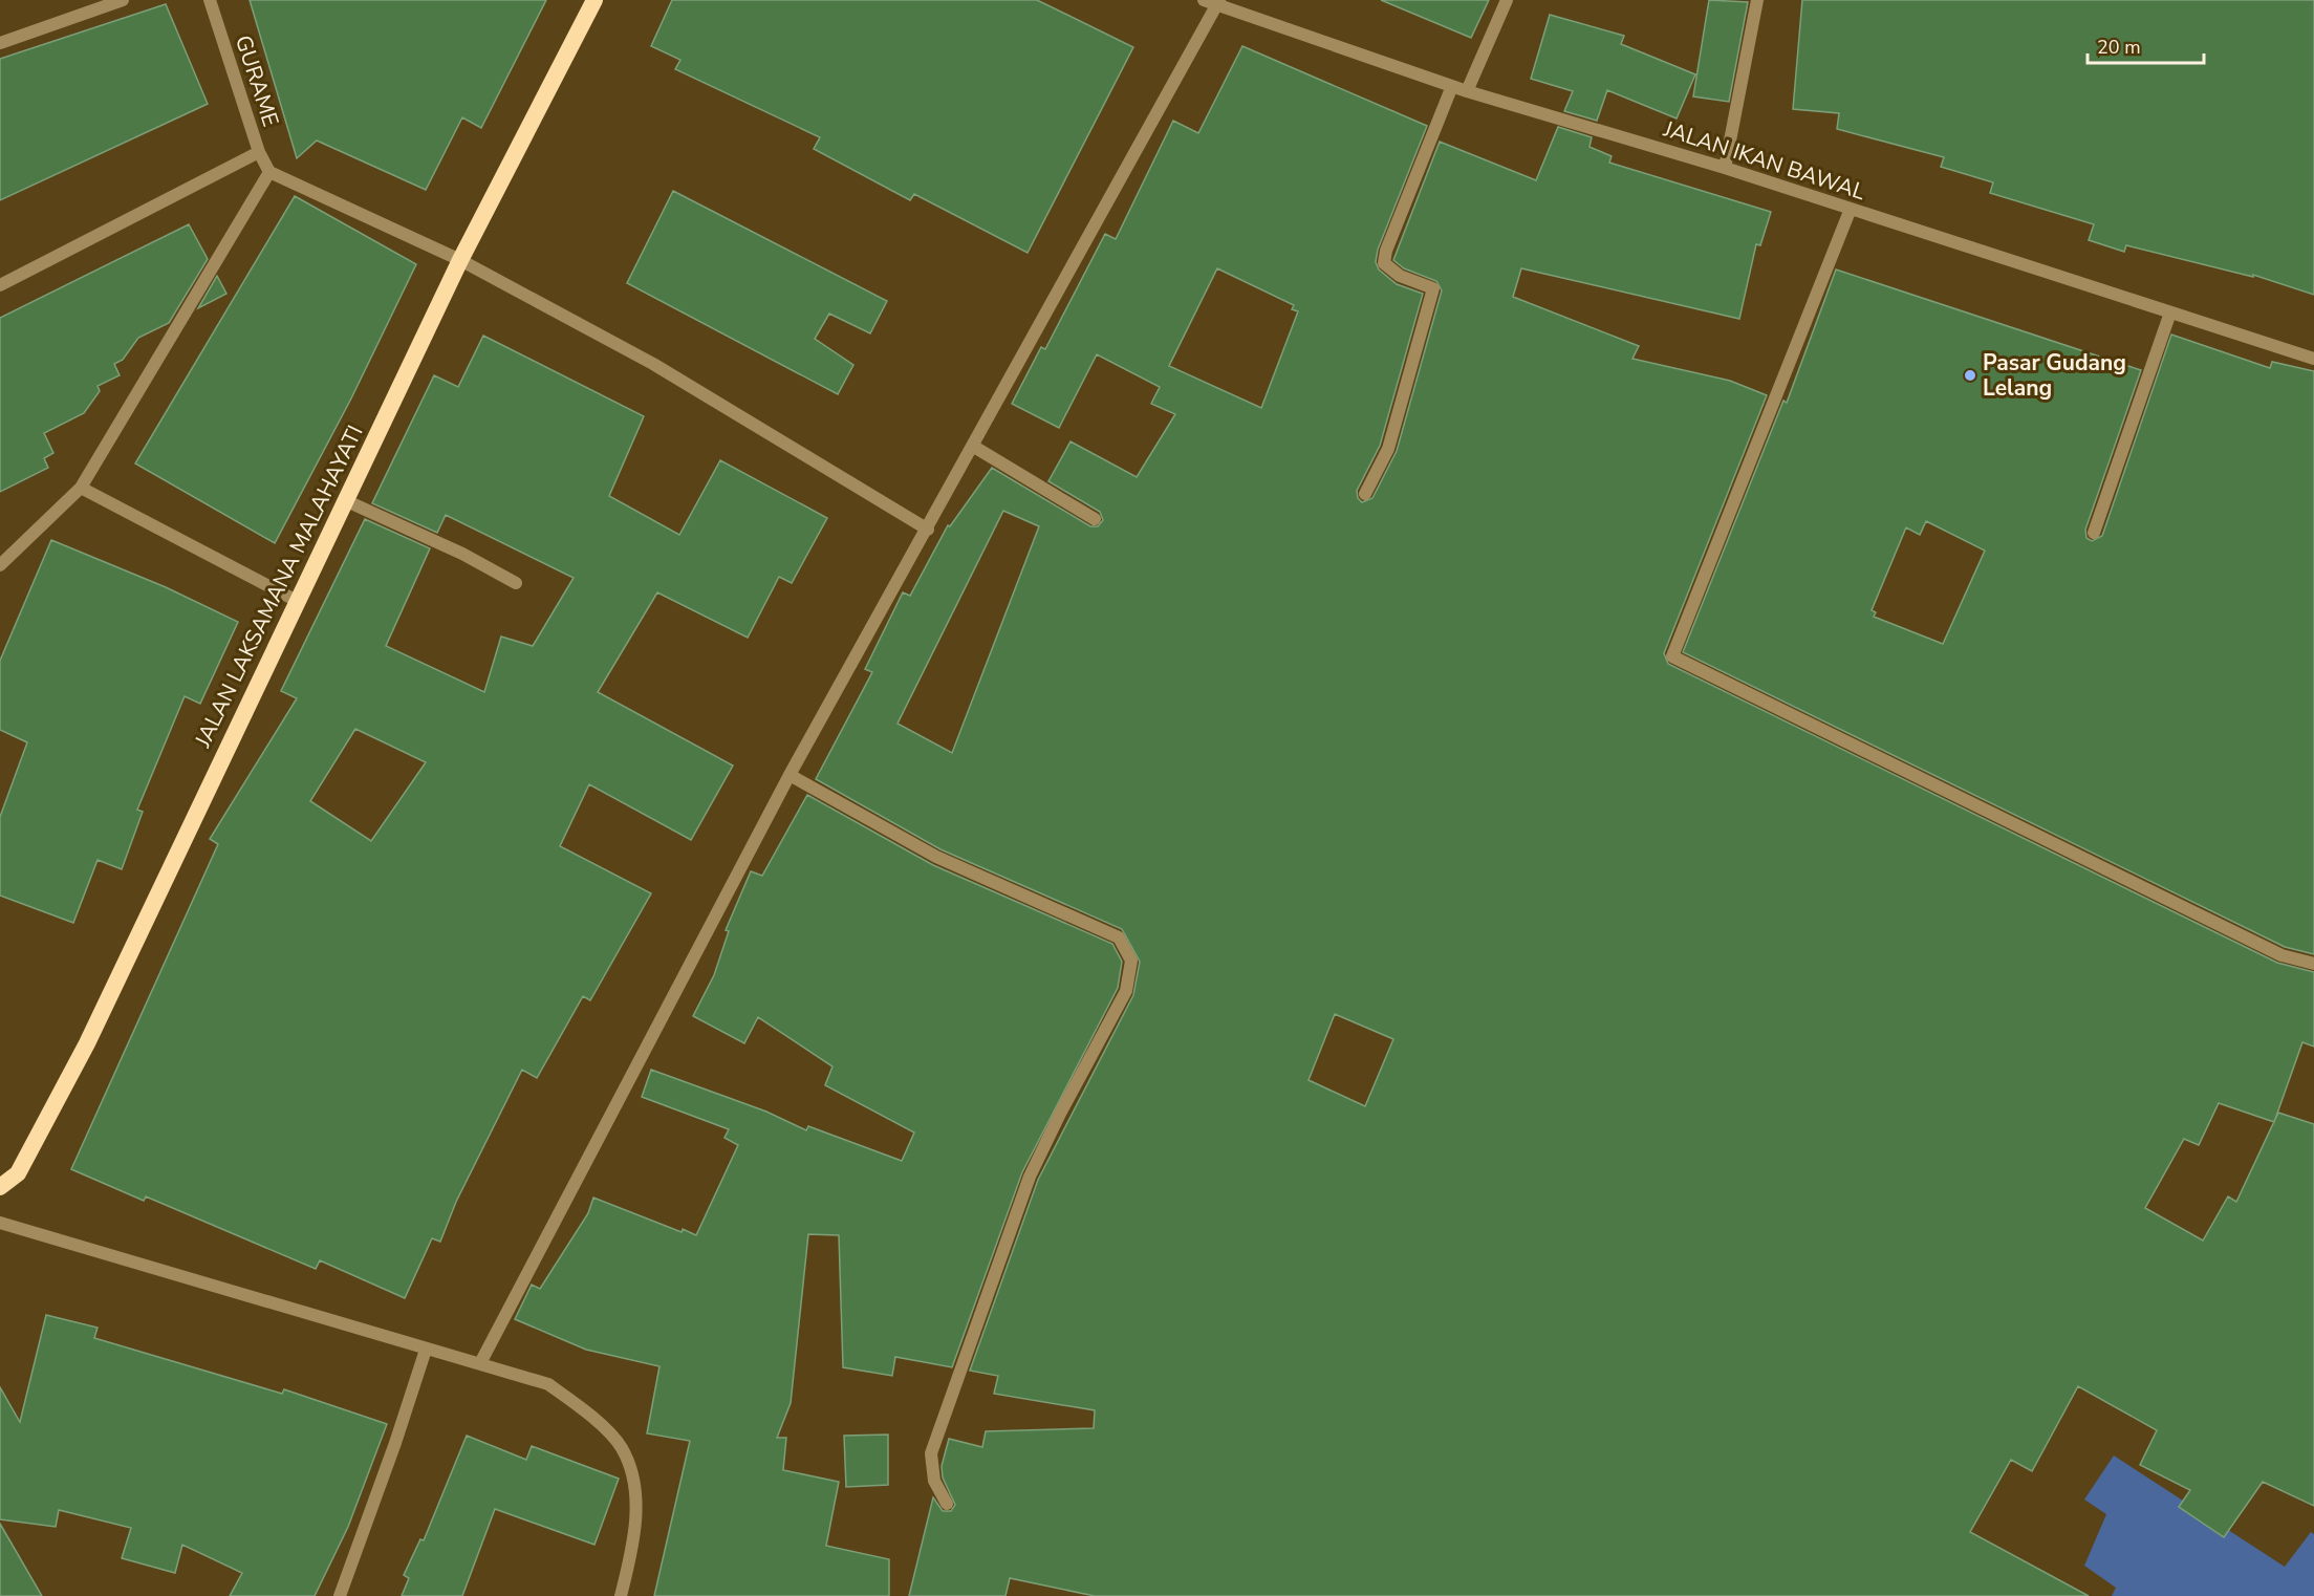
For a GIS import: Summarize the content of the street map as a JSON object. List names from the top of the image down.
{
  "streets": {
    "highway": ["JALAN LAKSAMANA MALAHAYATI"],
    "street": ["GURAME", "JALAN IKAN BAWAL"]
  },
  "places": ["Pasar Gudang Lelang"],
  "scale_bar": "20 m"
}
